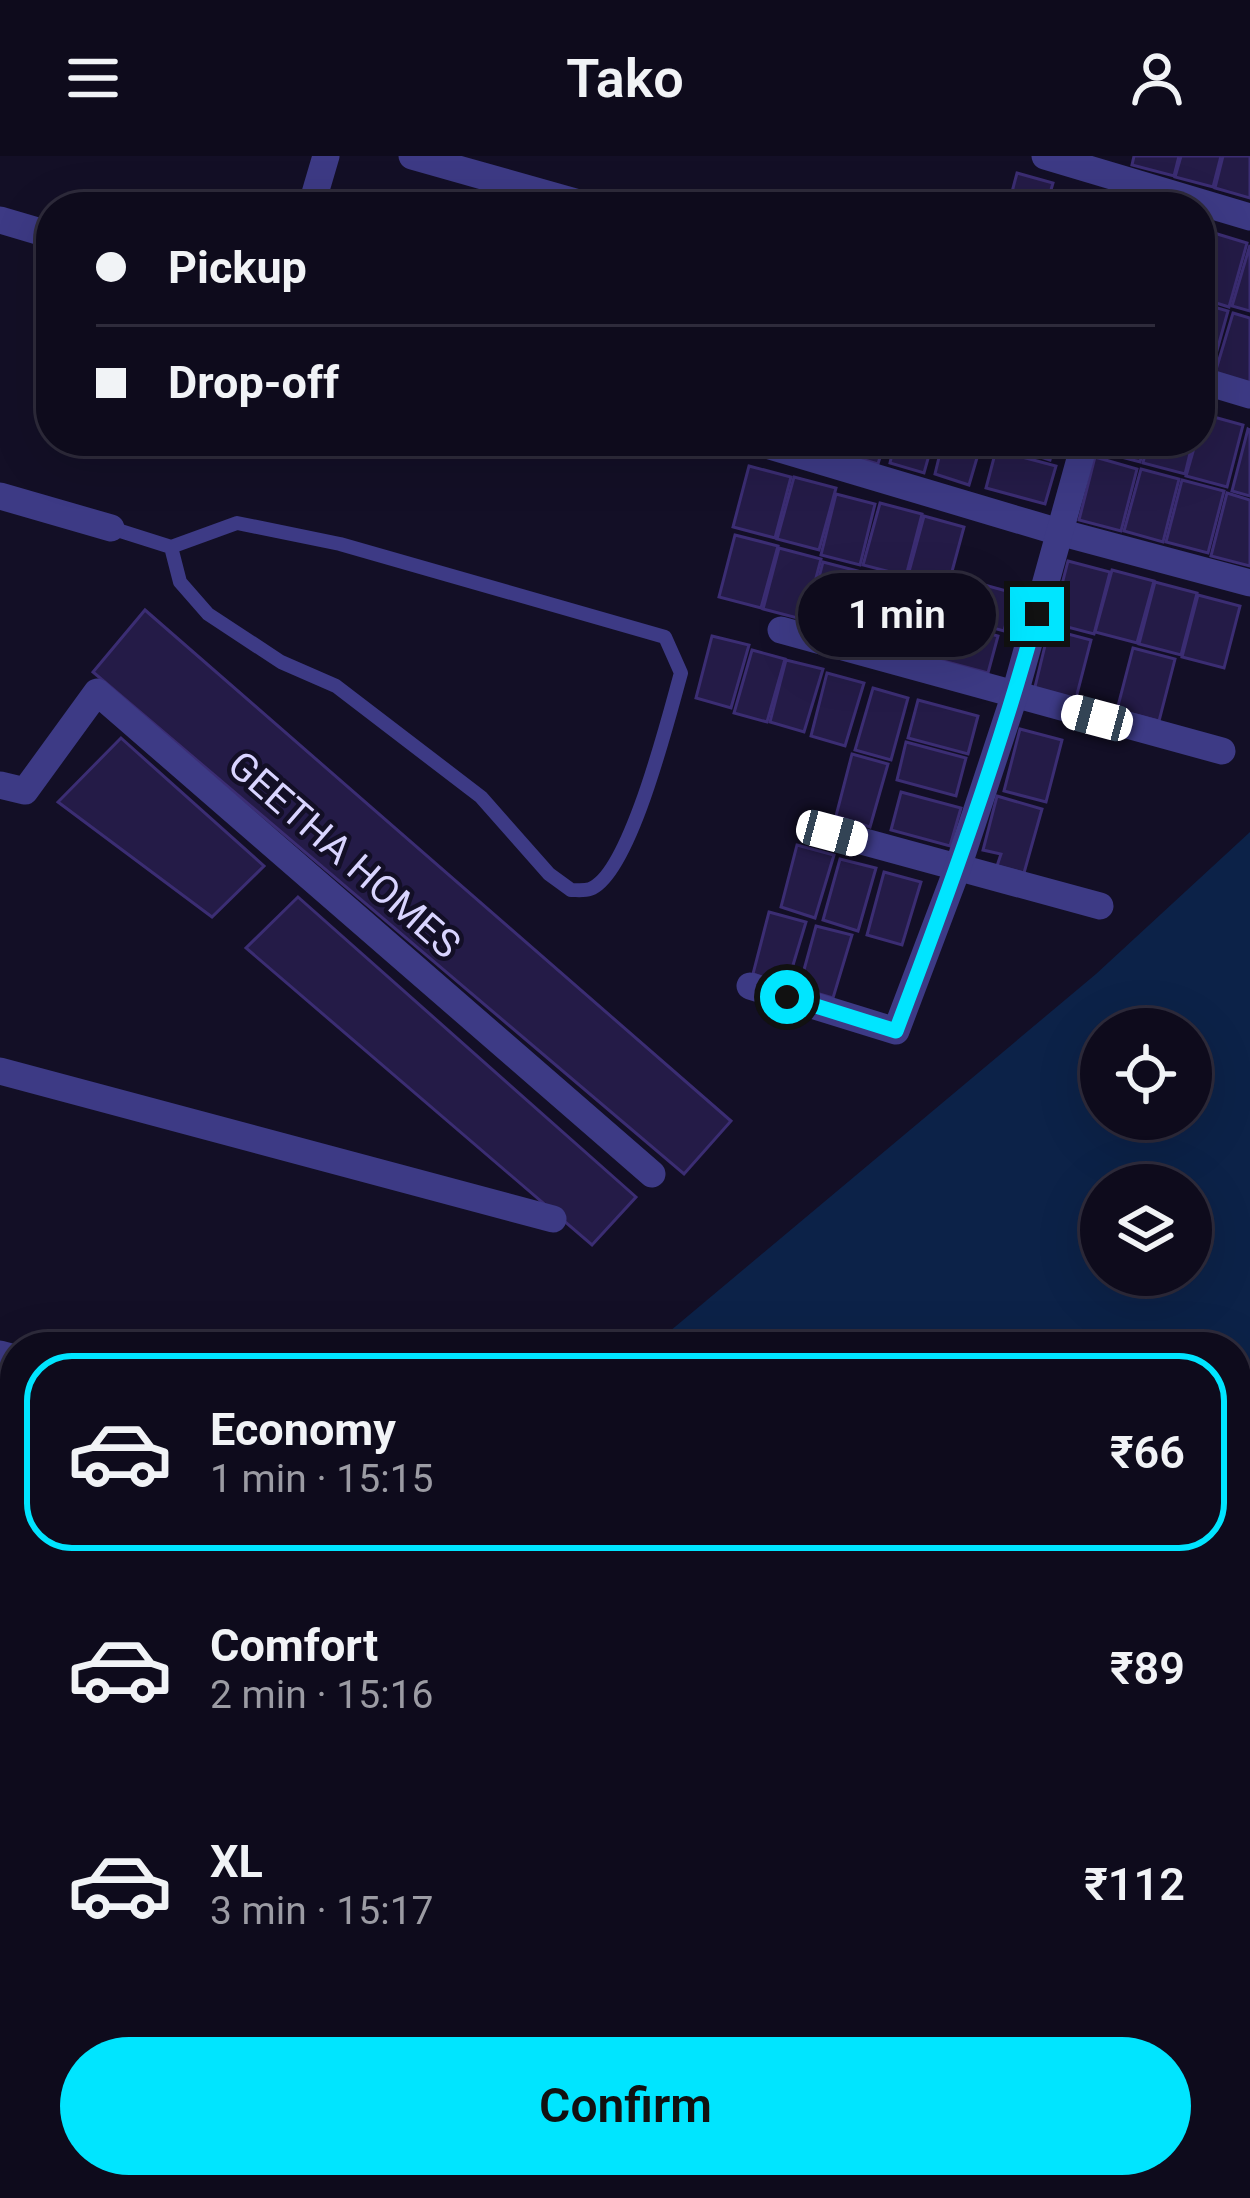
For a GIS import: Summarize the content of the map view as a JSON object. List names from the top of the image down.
{
  "streets": {
    "street": ["GEETHA HOMES"]
  },
  "page": {
    "header": "Tako",
    "banner": ["Pickup", "Drop-off"],
    "bubble": "1 min",
    "list": [
      {
        "name": "Economy",
        "note": "1 min · 15:15",
        "value": "₹66"
      },
      {
        "name": "Comfort",
        "note": "2 min · 15:16",
        "value": "₹89"
      },
      {
        "name": "XL",
        "note": "3 min · 15:17",
        "value": "₹112"
      }
    ],
    "buttons": "Confirm"
  }
}
